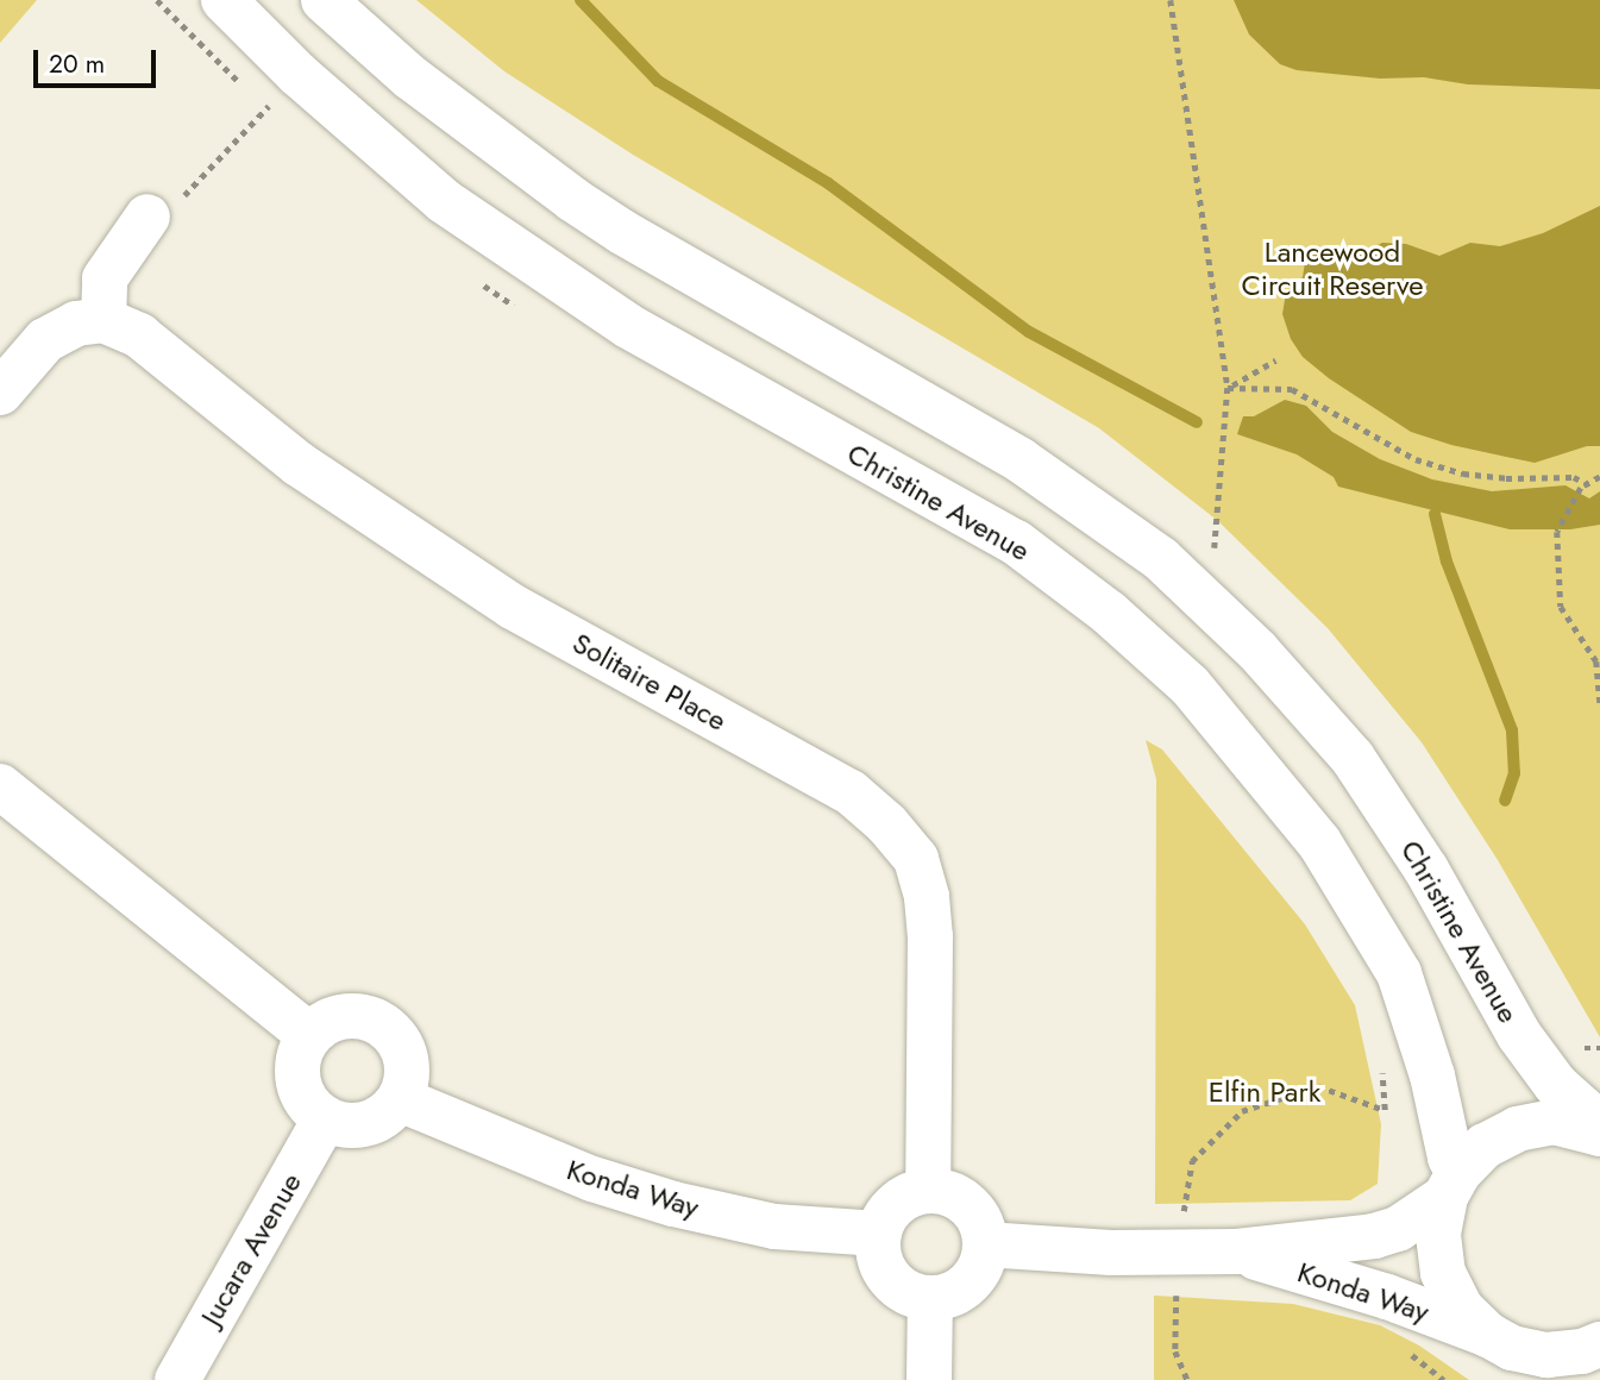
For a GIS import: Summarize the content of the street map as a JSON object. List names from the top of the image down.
{
  "streets": {
    "street": [
      "Christine Avenue",
      "Solitaire Place",
      "Konda Way",
      "Jucara Avenue"
    ]
  },
  "crossings": [
    ["Christine Avenue", "Konda Way"],
    ["Solitaire Place", "Konda Way"],
    ["Konda Way", "Jucara Avenue"]
  ],
  "parks": ["Lancewood Circuit Reserve", "Elfin Park"],
  "scale_bar": "20 m"
}
